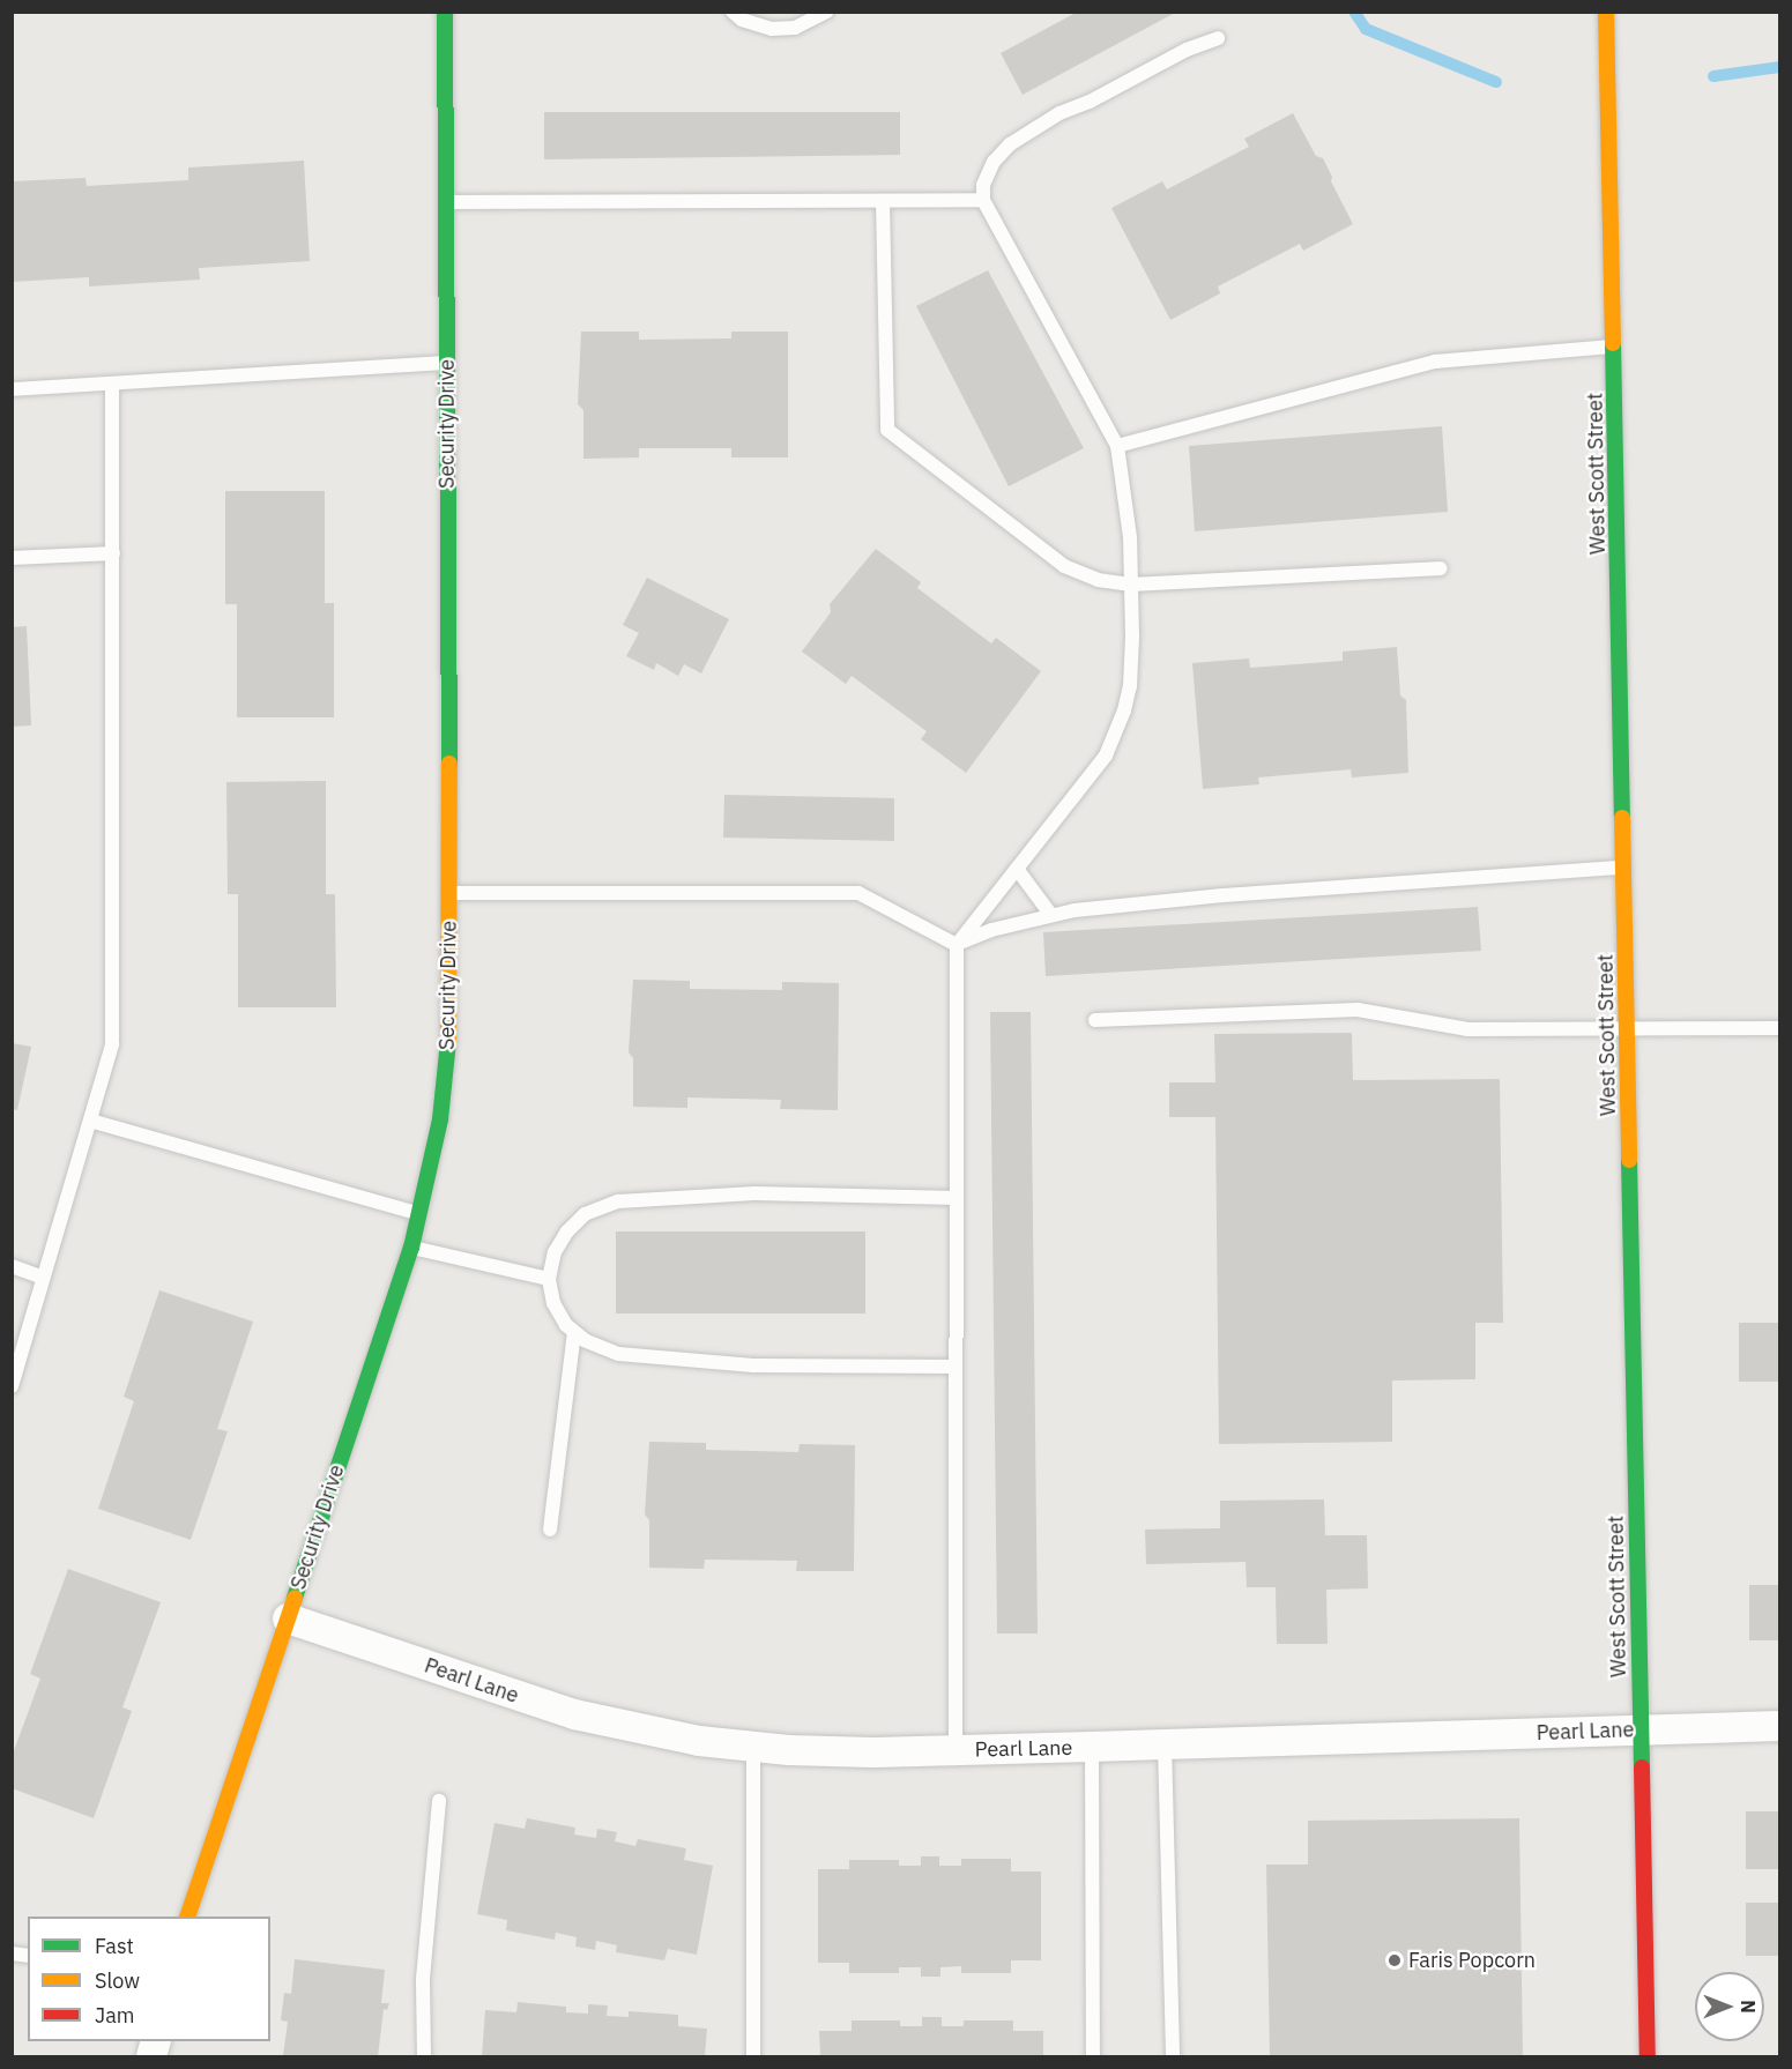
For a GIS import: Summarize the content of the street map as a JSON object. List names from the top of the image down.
{
  "streets": {
    "main road": ["Security Drive", "West Scott Street"],
    "street": ["Pearl Lane"]
  },
  "crossings": [
    ["Security Drive", "Pearl Lane"],
    ["West Scott Street", "Pearl Lane"]
  ],
  "places": ["Faris Popcorn"],
  "legend": ["Fast", "Slow", "Jam"],
  "north": "right"
}
